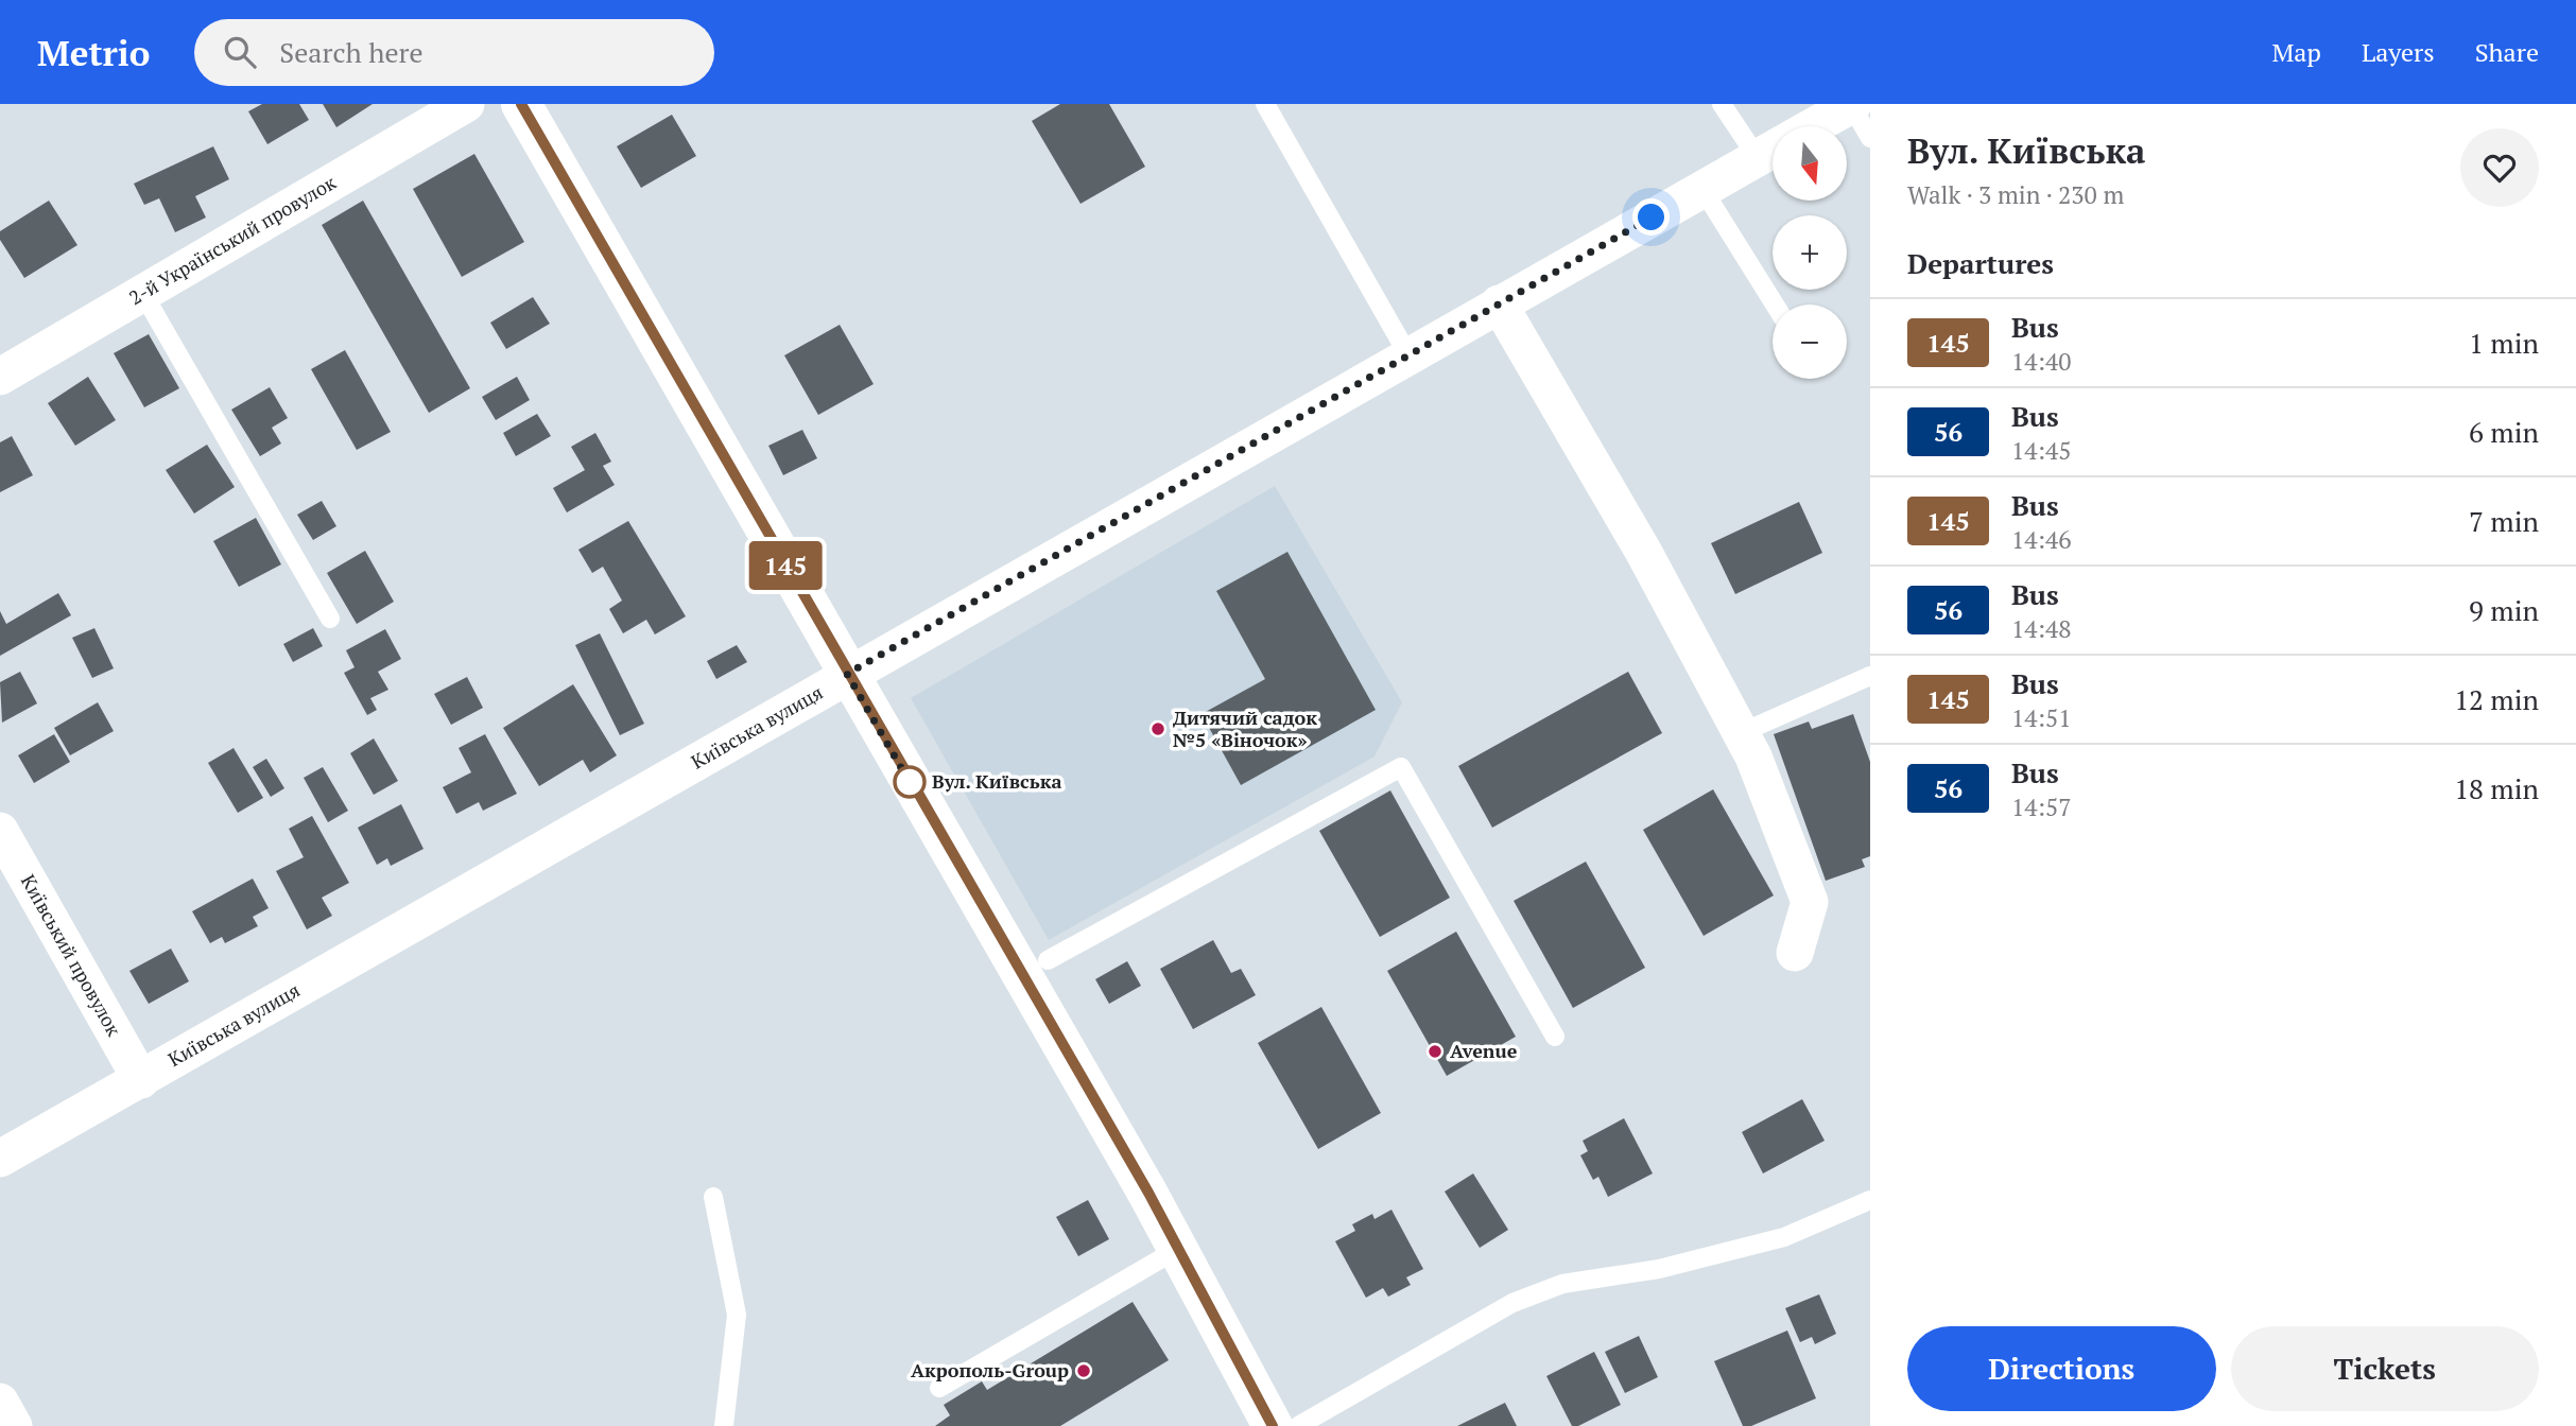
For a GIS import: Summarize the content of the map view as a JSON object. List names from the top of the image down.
{
  "streets": {
    "street": ["2-й Український провулок", "Київська вулиця", "Київський провулок"]
  },
  "crossings": [
    ["Київська вулиця", "Київський провулок"]
  ],
  "places": [
    "Дитячий садок №5 «Віночок»",
    "Вул. Київська",
    "Avenue",
    "Акрополь-Group"
  ],
  "lines": ["bus line 145"],
  "north": "bottom",
  "page": {
    "header": "Metrio",
    "search": "Search here",
    "nav": ["Map", "Layers", "Share"],
    "on_map": "145",
    "heading": [
      ["Вул. Київська", "Walk · 3 min · 230 m"],
      "Departures"
    ],
    "map_buttons": ["+", "−"],
    "list": [
      {
        "mark": "145",
        "name": "Bus",
        "note": "14:40",
        "value": "1 min"
      },
      {
        "mark": "56",
        "name": "Bus",
        "note": "14:45",
        "value": "6 min"
      },
      {
        "mark": "145",
        "name": "Bus",
        "note": "14:46",
        "value": "7 min"
      },
      {
        "mark": "56",
        "name": "Bus",
        "note": "14:48",
        "value": "9 min"
      },
      {
        "mark": "145",
        "name": "Bus",
        "note": "14:51",
        "value": "12 min"
      },
      {
        "mark": "56",
        "name": "Bus",
        "note": "14:57",
        "value": "18 min"
      }
    ],
    "buttons": ["Directions", "Tickets"]
  }
}
